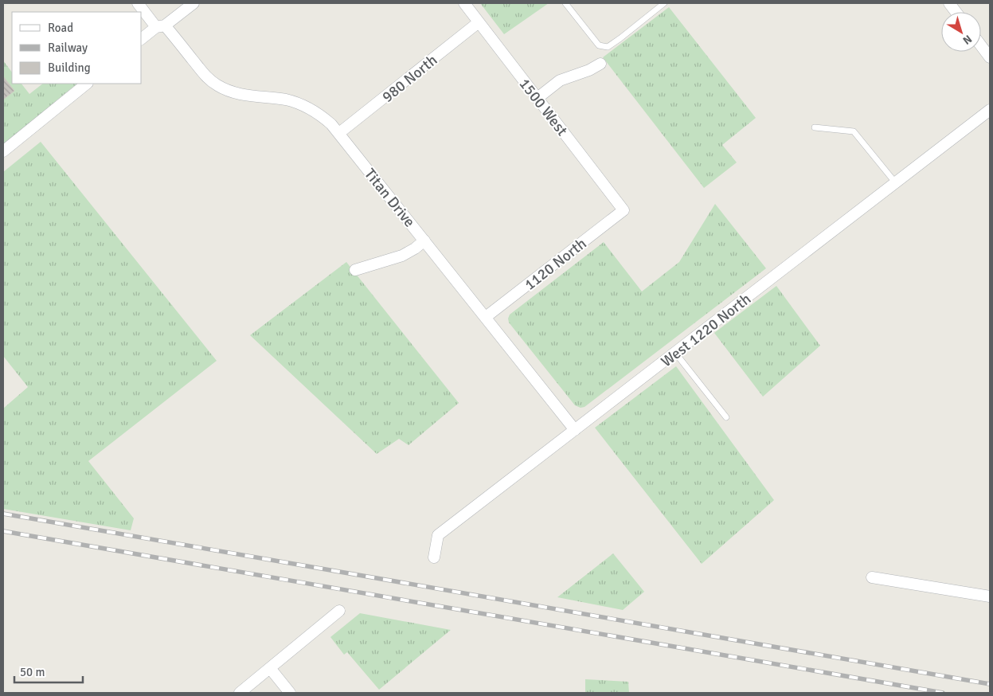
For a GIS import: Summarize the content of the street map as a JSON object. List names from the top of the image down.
{
  "streets": {
    "street": [
      "980 North",
      "1500 West",
      "Titan Drive",
      "1120 North",
      "West 1220 North"
    ]
  },
  "crossings": [
    ["980 North", "1500 West"],
    ["980 North", "Titan Drive"],
    ["1500 West", "1120 North"],
    ["Titan Drive", "1120 North"],
    ["Titan Drive", "West 1220 North"]
  ],
  "legend": ["Road", "Railway", "Building"],
  "scale_bar": "50 m",
  "north": "bottom right"
}
